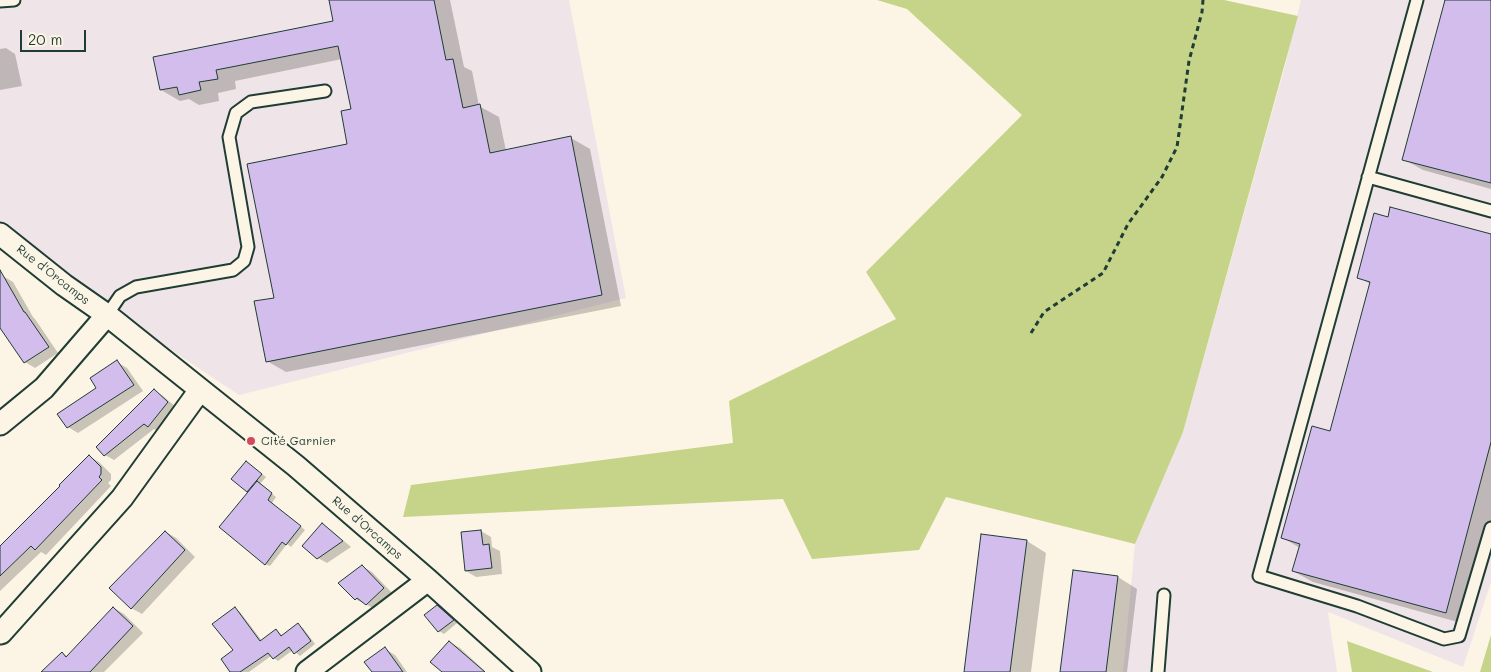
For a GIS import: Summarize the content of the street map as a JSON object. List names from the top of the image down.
{
  "streets": {
    "street": ["Rue d'Orcamps"]
  },
  "places": ["Cité Garnier"],
  "scale_bar": "20 m"
}
